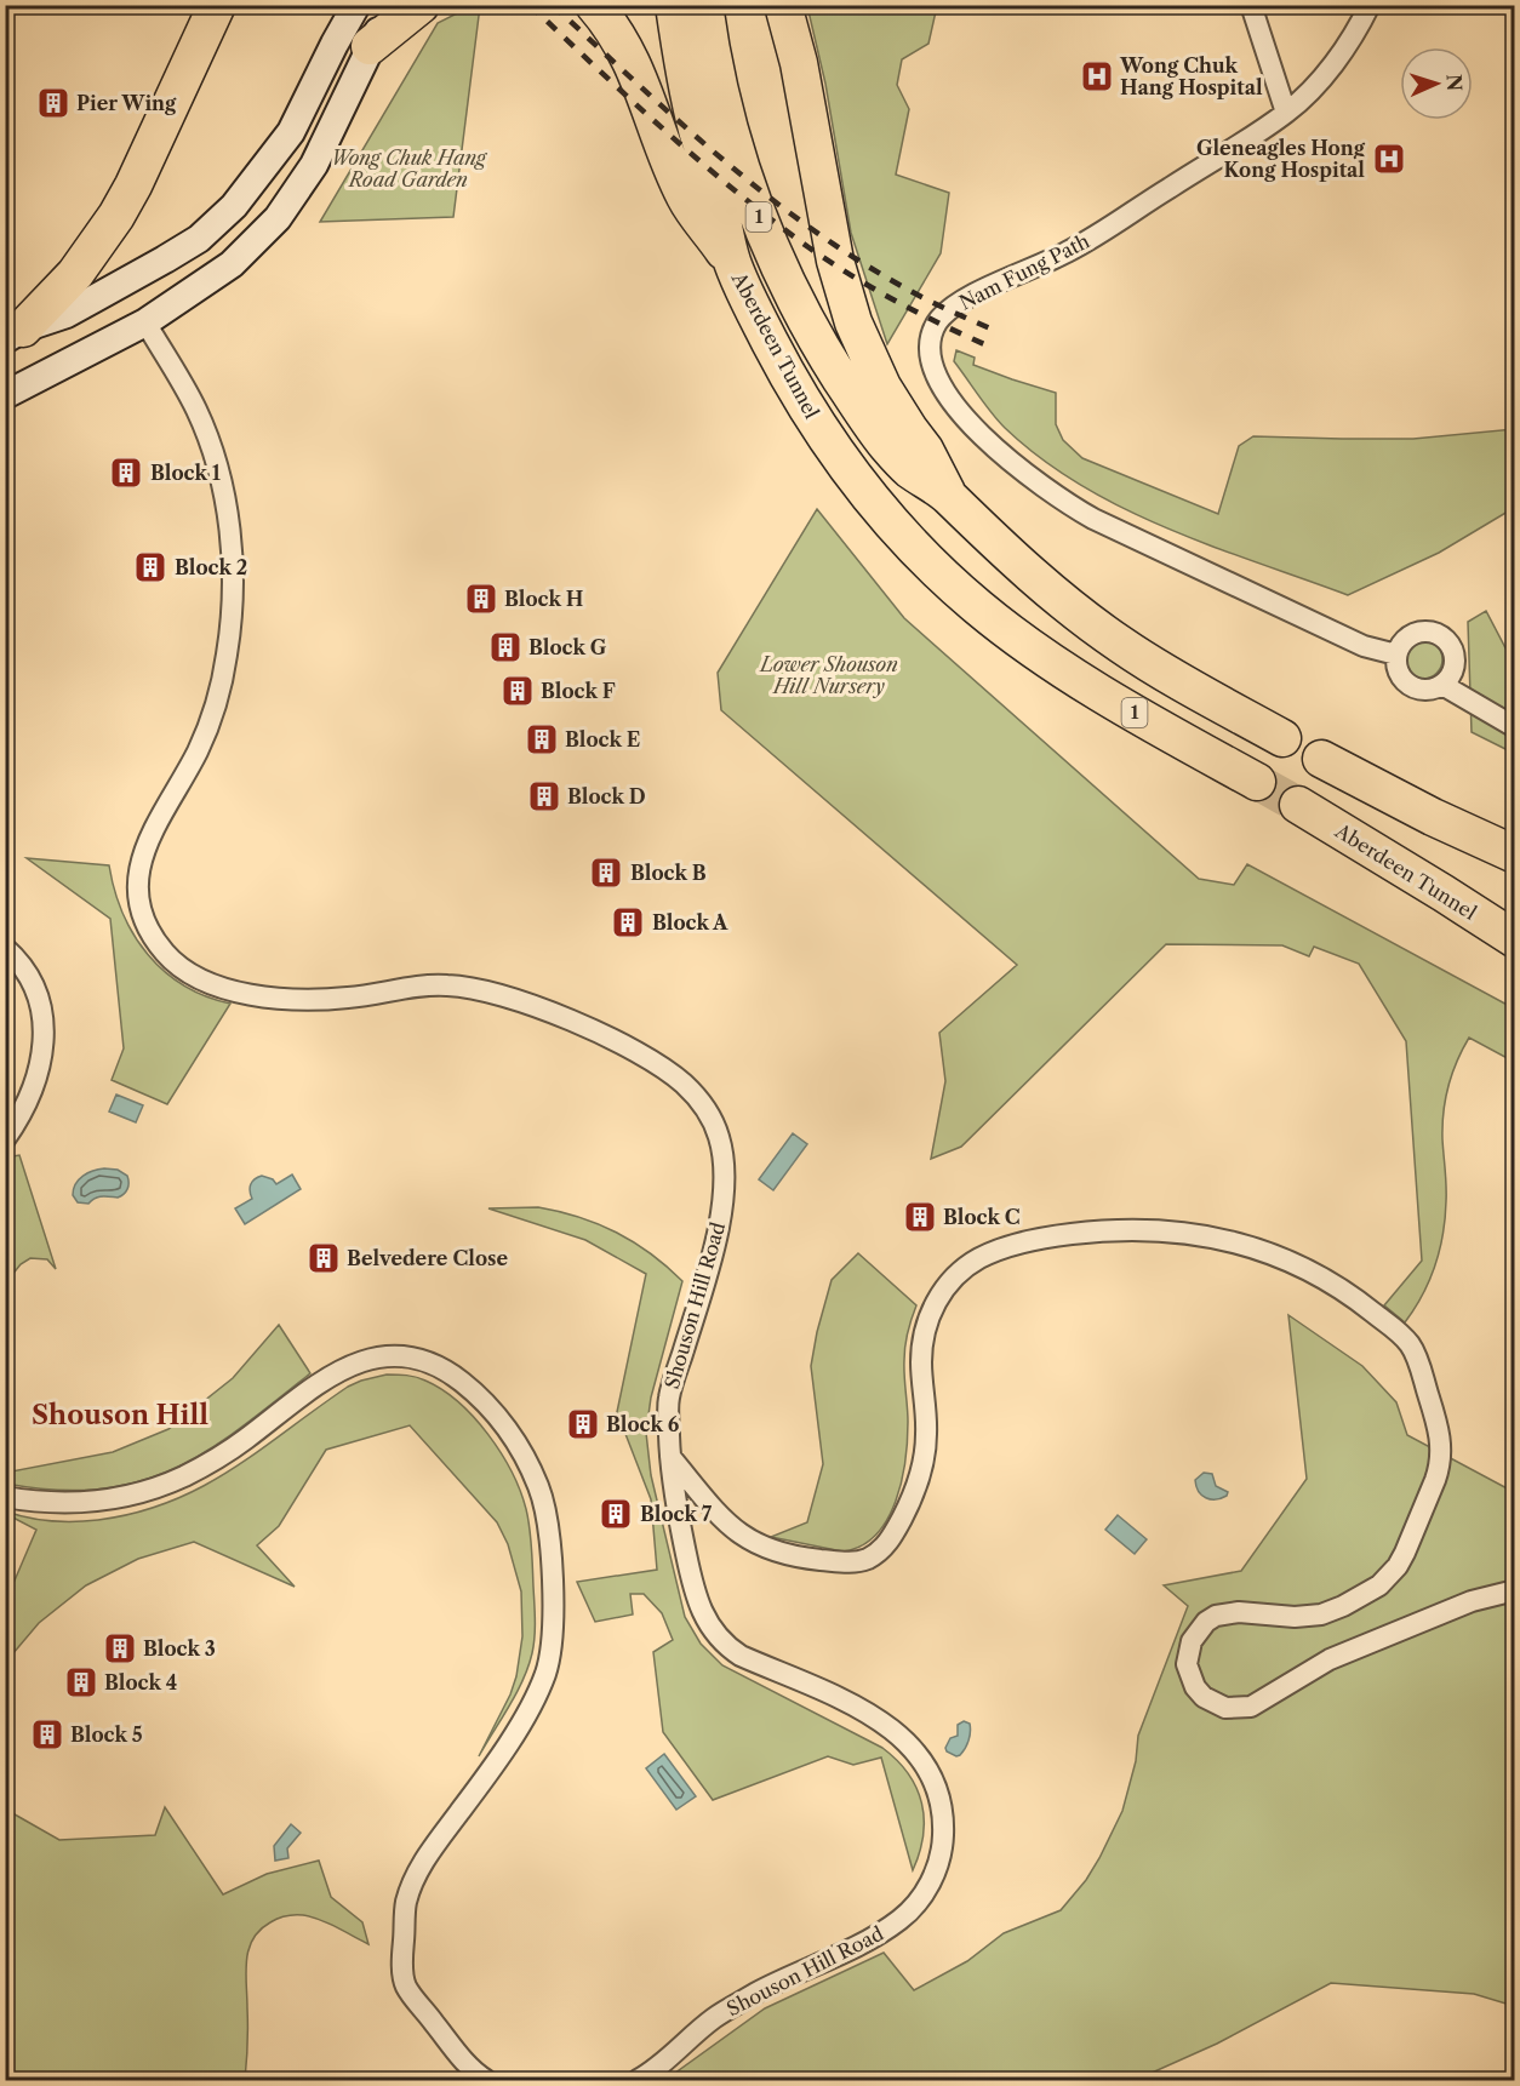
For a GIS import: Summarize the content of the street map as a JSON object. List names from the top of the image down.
{
  "streets": {
    "highway": ["1", "Aberdeen Tunnel"],
    "street": ["Nam Fung Path", "Shouson Hill Road"]
  },
  "districts": ["Shouson Hill"],
  "parks": ["Wong Chuk Hang Road Garden", "Lower Shouson Hill Nursery"],
  "places": {
    "hospital": ["Wong Chuk Hang Hospital", "Gleneagles Hong Kong Hospital"],
    "building": [
      "Pier Wing",
      "Block 1",
      "Block 2",
      "Block H",
      "Block G",
      "Block F",
      "Block E",
      "Block D",
      "Block B",
      "Block A",
      "Block C",
      "Belvedere Close",
      "Block 6",
      "Block 7",
      "Block 3",
      "Block 4",
      "Block 5"
    ]
  },
  "north": "right"
}
